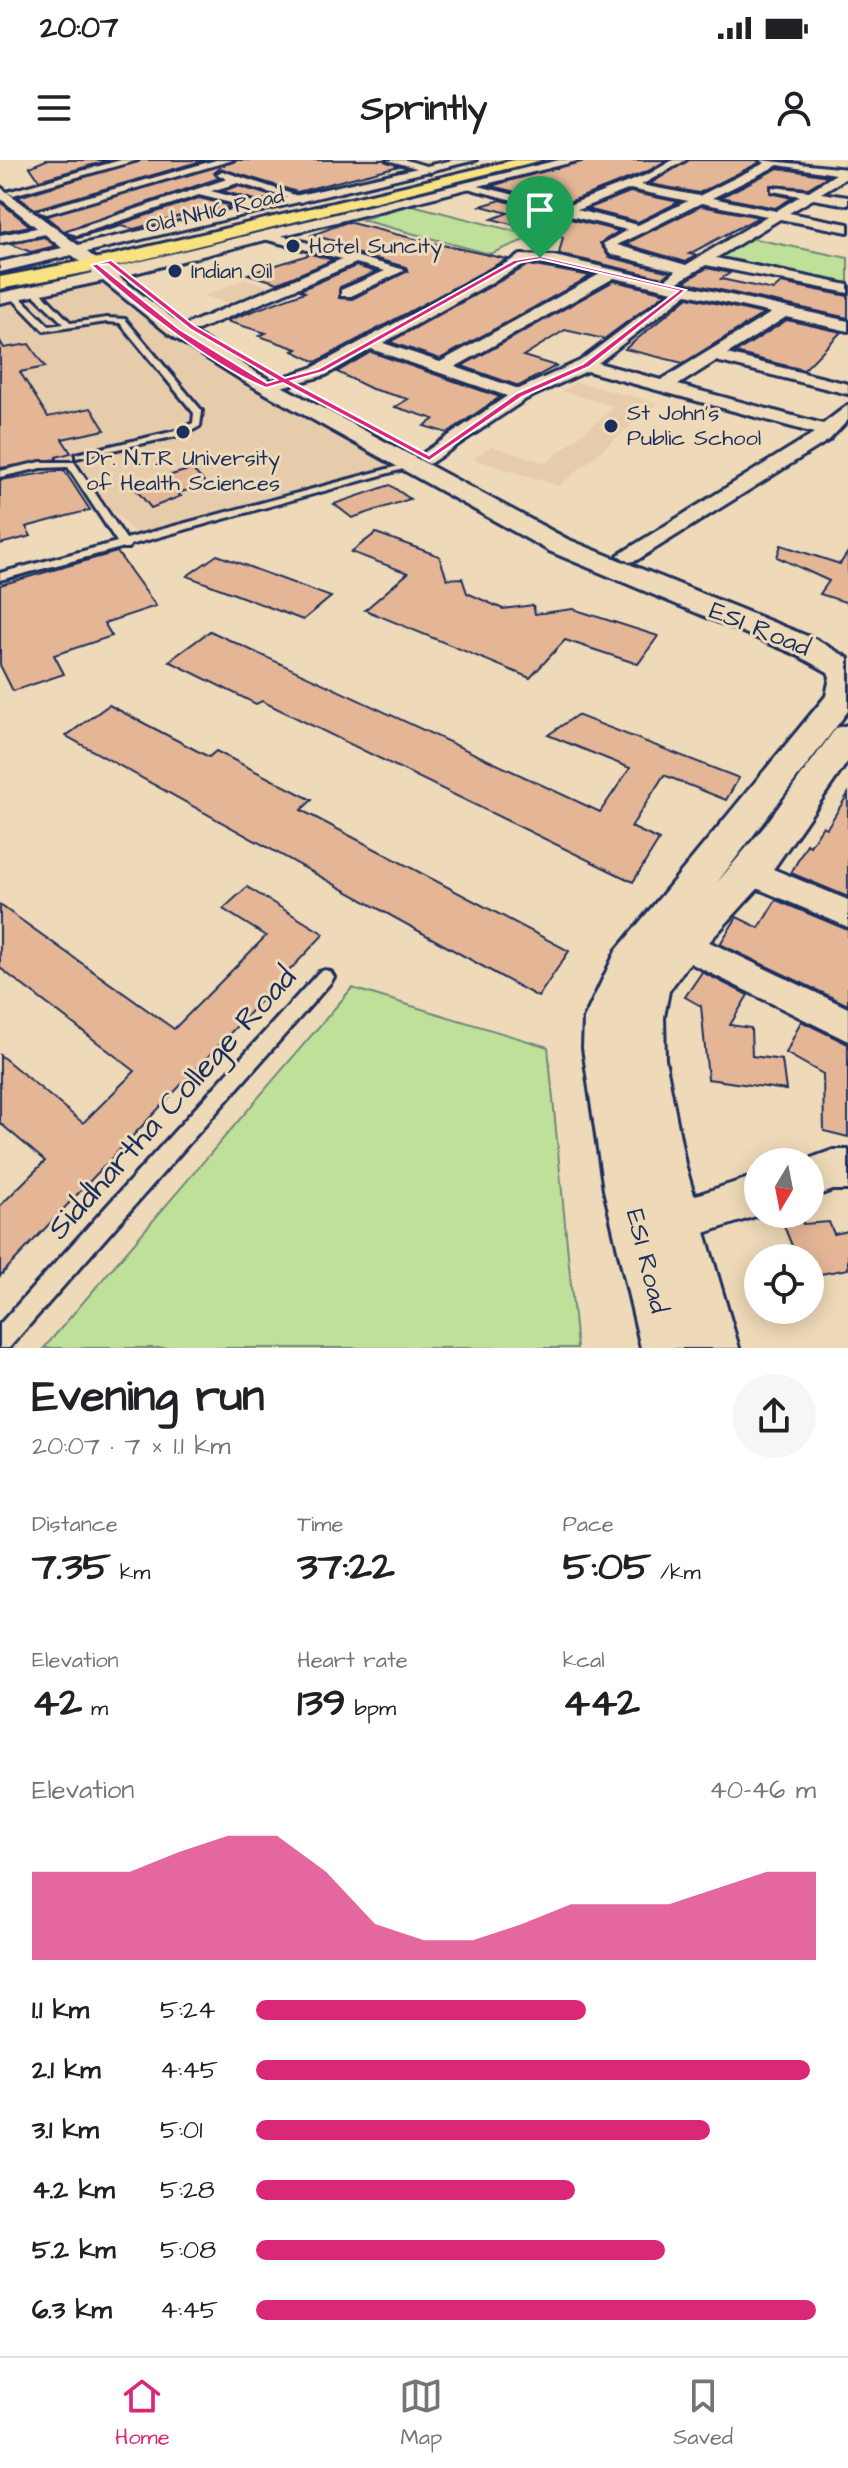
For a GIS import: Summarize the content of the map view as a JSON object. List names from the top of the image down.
{
  "streets": {
    "main road": ["Old NH16 Road"],
    "street": ["ESI Road"],
    "lane": ["Siddhartha College Road"]
  },
  "crossings": [
    ["Old NH16 Road", "ESI Road"]
  ],
  "places": [
    "Hotel Suncity",
    "Indian Oil",
    "St John's Public School",
    "Dr. N.T.R University of Health Sciences"
  ],
  "north": "bottom",
  "page": {
    "status": "20:07",
    "header": "Sprintly",
    "heading": ["Evening run", "20:07 · 7 × 1.1 km"],
    "stats": [
      ["Distance", "7.35 km"],
      ["Time", "37:22"],
      ["Pace", "5:05 /km"],
      ["Elevation", "42 m"],
      ["Heart rate", "139 bpm"],
      ["kcal", "442"]
    ],
    "chart": ["Elevation", "40–46 m"],
    "list": [
      {
        "name": "1.1 km",
        "note": "5:24"
      },
      {
        "name": "2.1 km",
        "note": "4:45"
      },
      {
        "name": "3.1 km",
        "note": "5:01"
      },
      {
        "name": "4.2 km",
        "note": "5:28"
      },
      {
        "name": "5.2 km",
        "note": "5:08"
      },
      {
        "name": "6.3 km",
        "note": "4:45"
      }
    ],
    "tabs": ["Home", "Map", "Saved"]
  }
}
